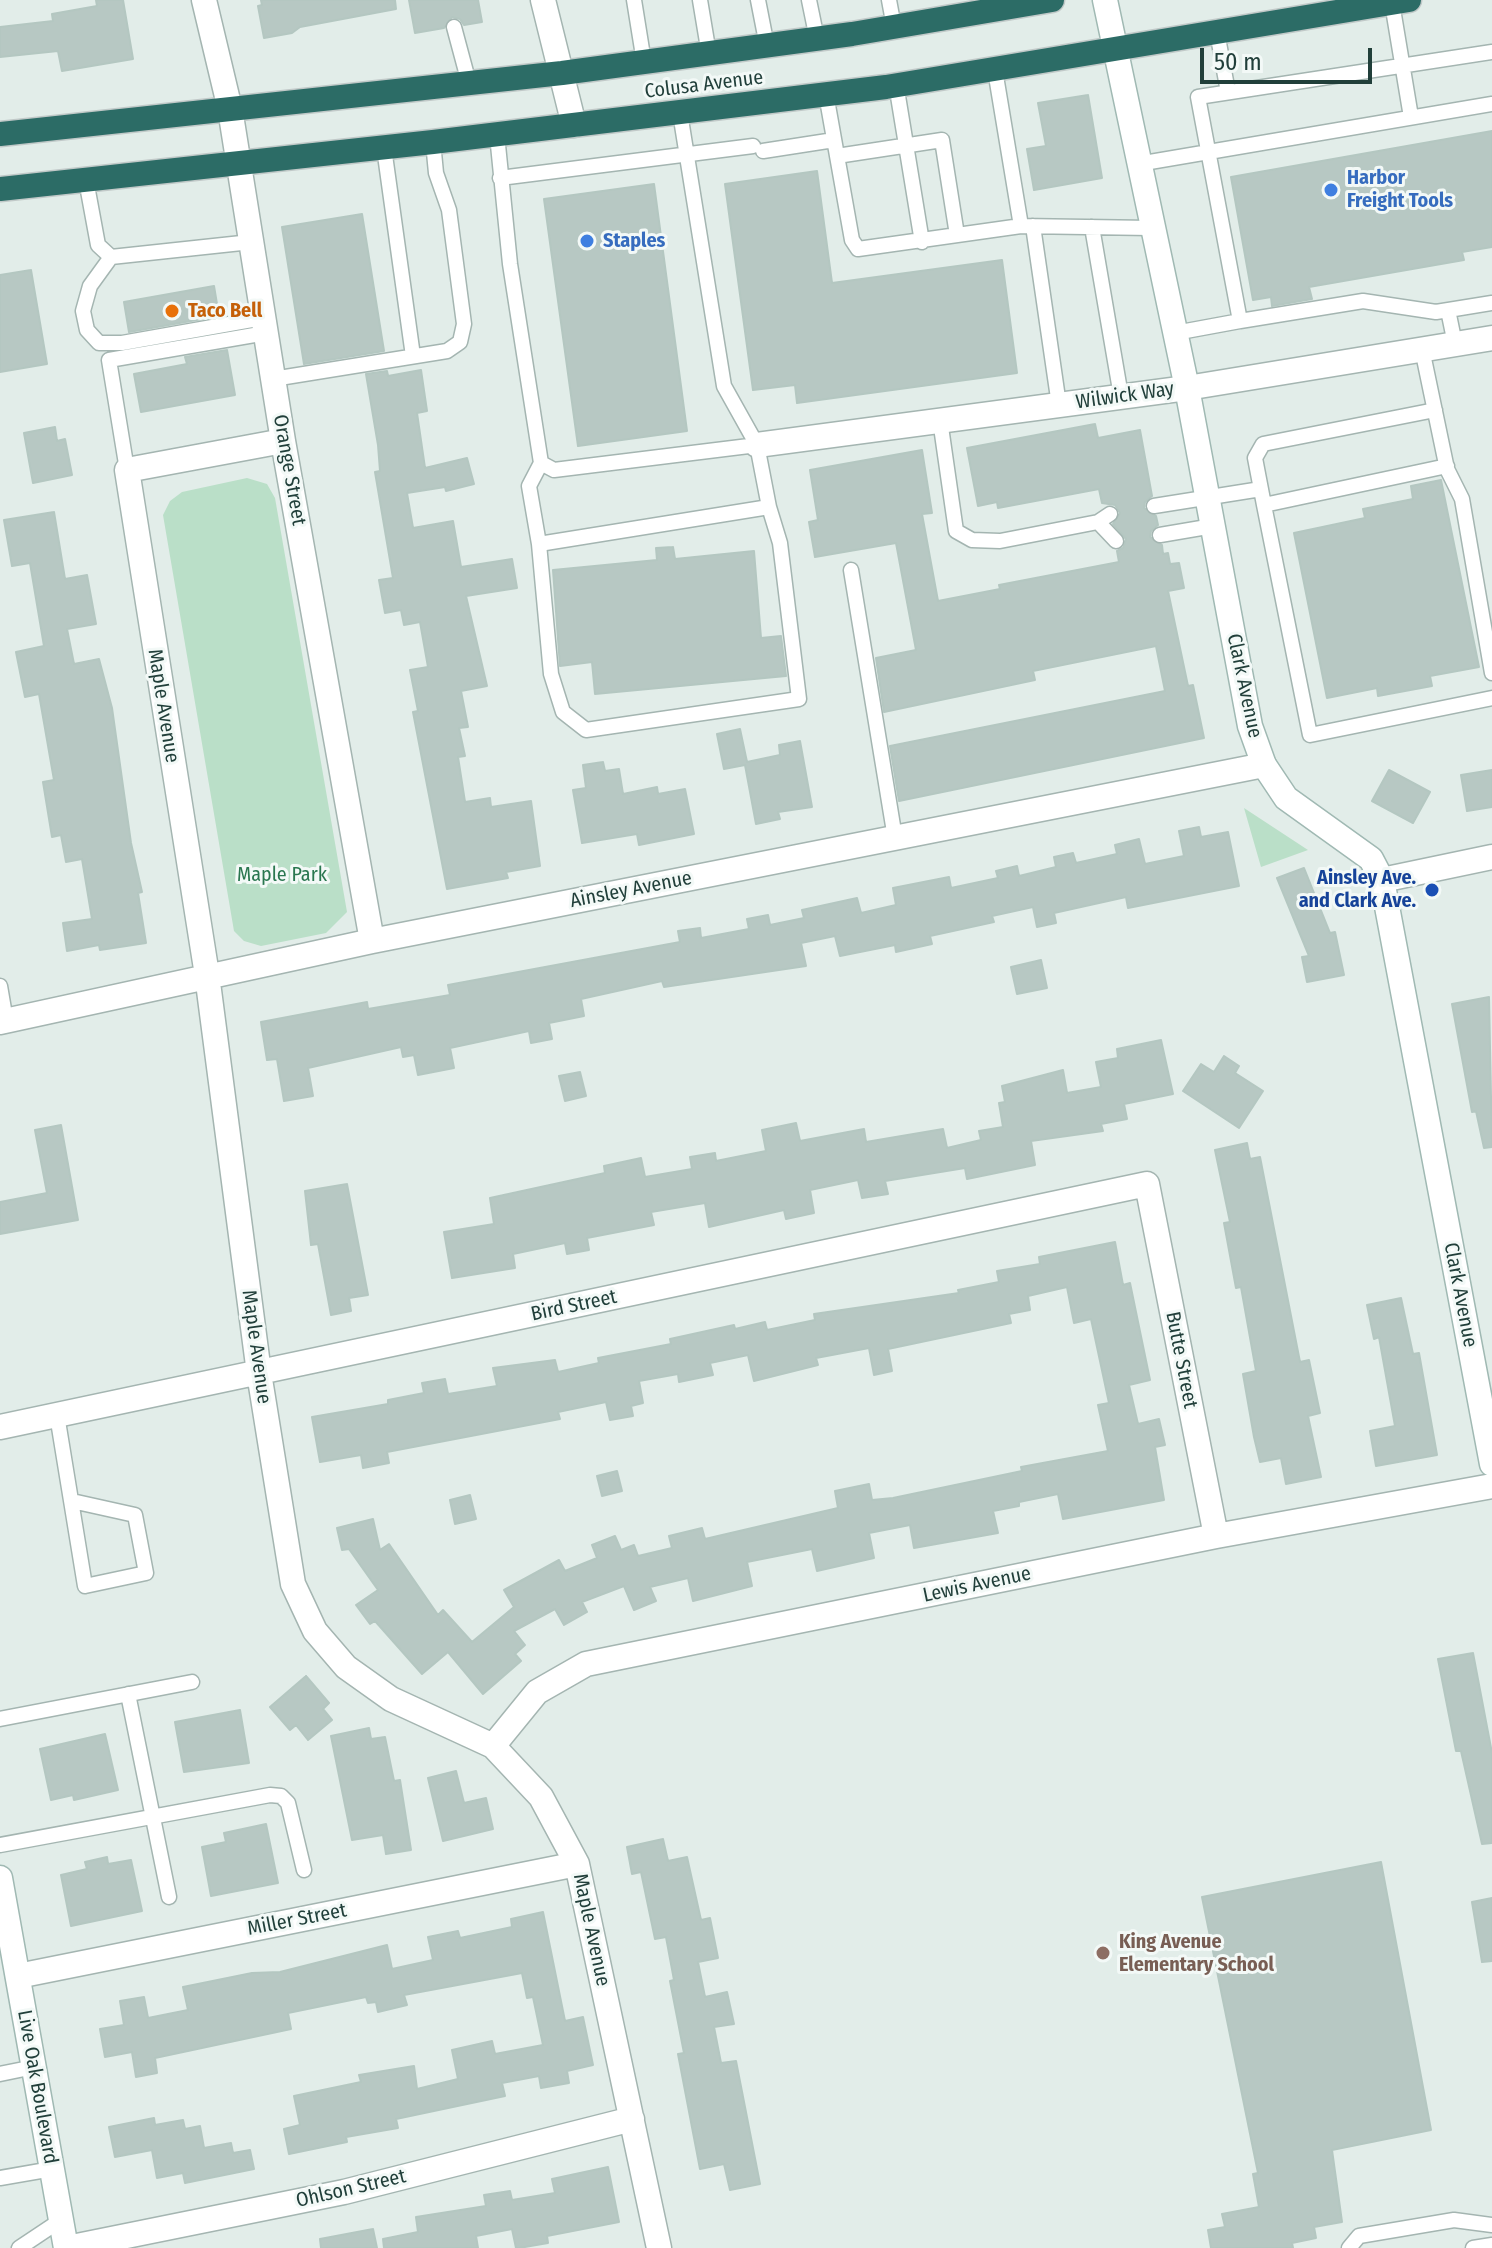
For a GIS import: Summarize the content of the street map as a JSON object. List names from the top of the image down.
{
  "streets": {
    "highway": ["Colusa Avenue"],
    "street": [
      "Wilwick Way",
      "Orange Street",
      "Clark Avenue",
      "Maple Avenue",
      "Ainsley Avenue",
      "Bird Street",
      "Butte Street",
      "Lewis Avenue",
      "Miller Street",
      "Live Oak Boulevard",
      "Ohlson Street"
    ]
  },
  "crossings": [
    ["Colusa Avenue", "Orange Street"],
    ["Colusa Avenue", "Clark Avenue"],
    ["Wilwick Way", "Clark Avenue"],
    ["Orange Street", "Ainsley Avenue"],
    ["Clark Avenue", "Ainsley Avenue"],
    ["Maple Avenue", "Ainsley Avenue"],
    ["Maple Avenue", "Bird Street"],
    ["Maple Avenue", "Lewis Avenue"],
    ["Maple Avenue", "Miller Street"],
    ["Maple Avenue", "Ohlson Street"],
    ["Bird Street", "Butte Street"],
    ["Butte Street", "Lewis Avenue"],
    ["Miller Street", "Live Oak Boulevard"],
    ["Live Oak Boulevard", "Ohlson Street"]
  ],
  "parks": ["Maple Park"],
  "places": [
    "Harbor Freight Tools",
    "Staples",
    "Taco Bell",
    "Ainsley Ave. and Clark Ave.",
    "King Avenue Elementary School"
  ],
  "scale_bar": "50 m"
}
